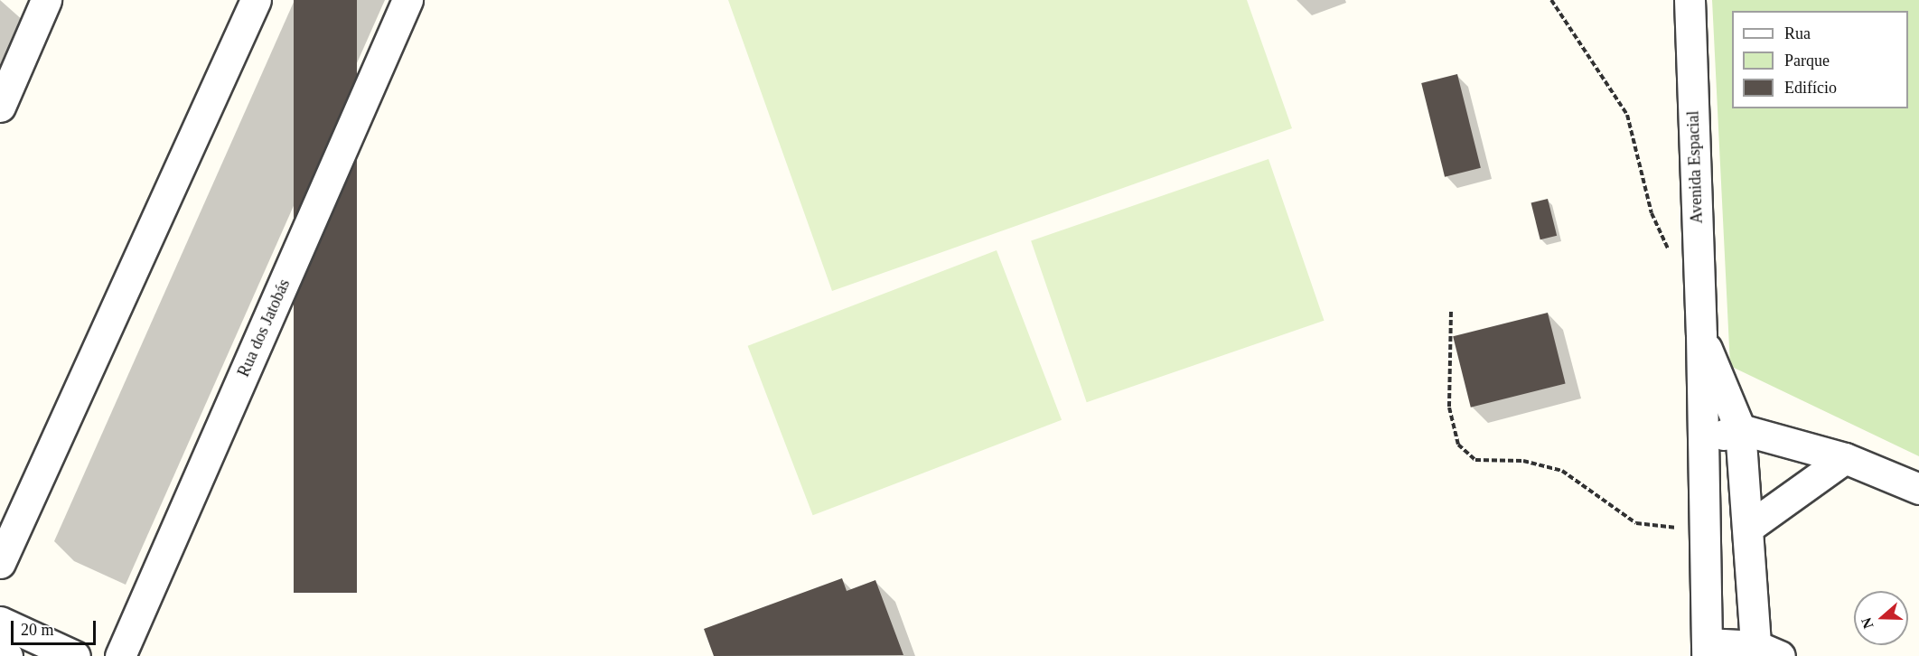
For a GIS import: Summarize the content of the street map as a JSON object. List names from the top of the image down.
{
  "streets": {
    "lane": ["Avenida Espacial", "Rua dos Jatobás"]
  },
  "legend": ["Rua", "Parque", "Edifício"],
  "scale_bar": "20 m",
  "north": "left"
}
